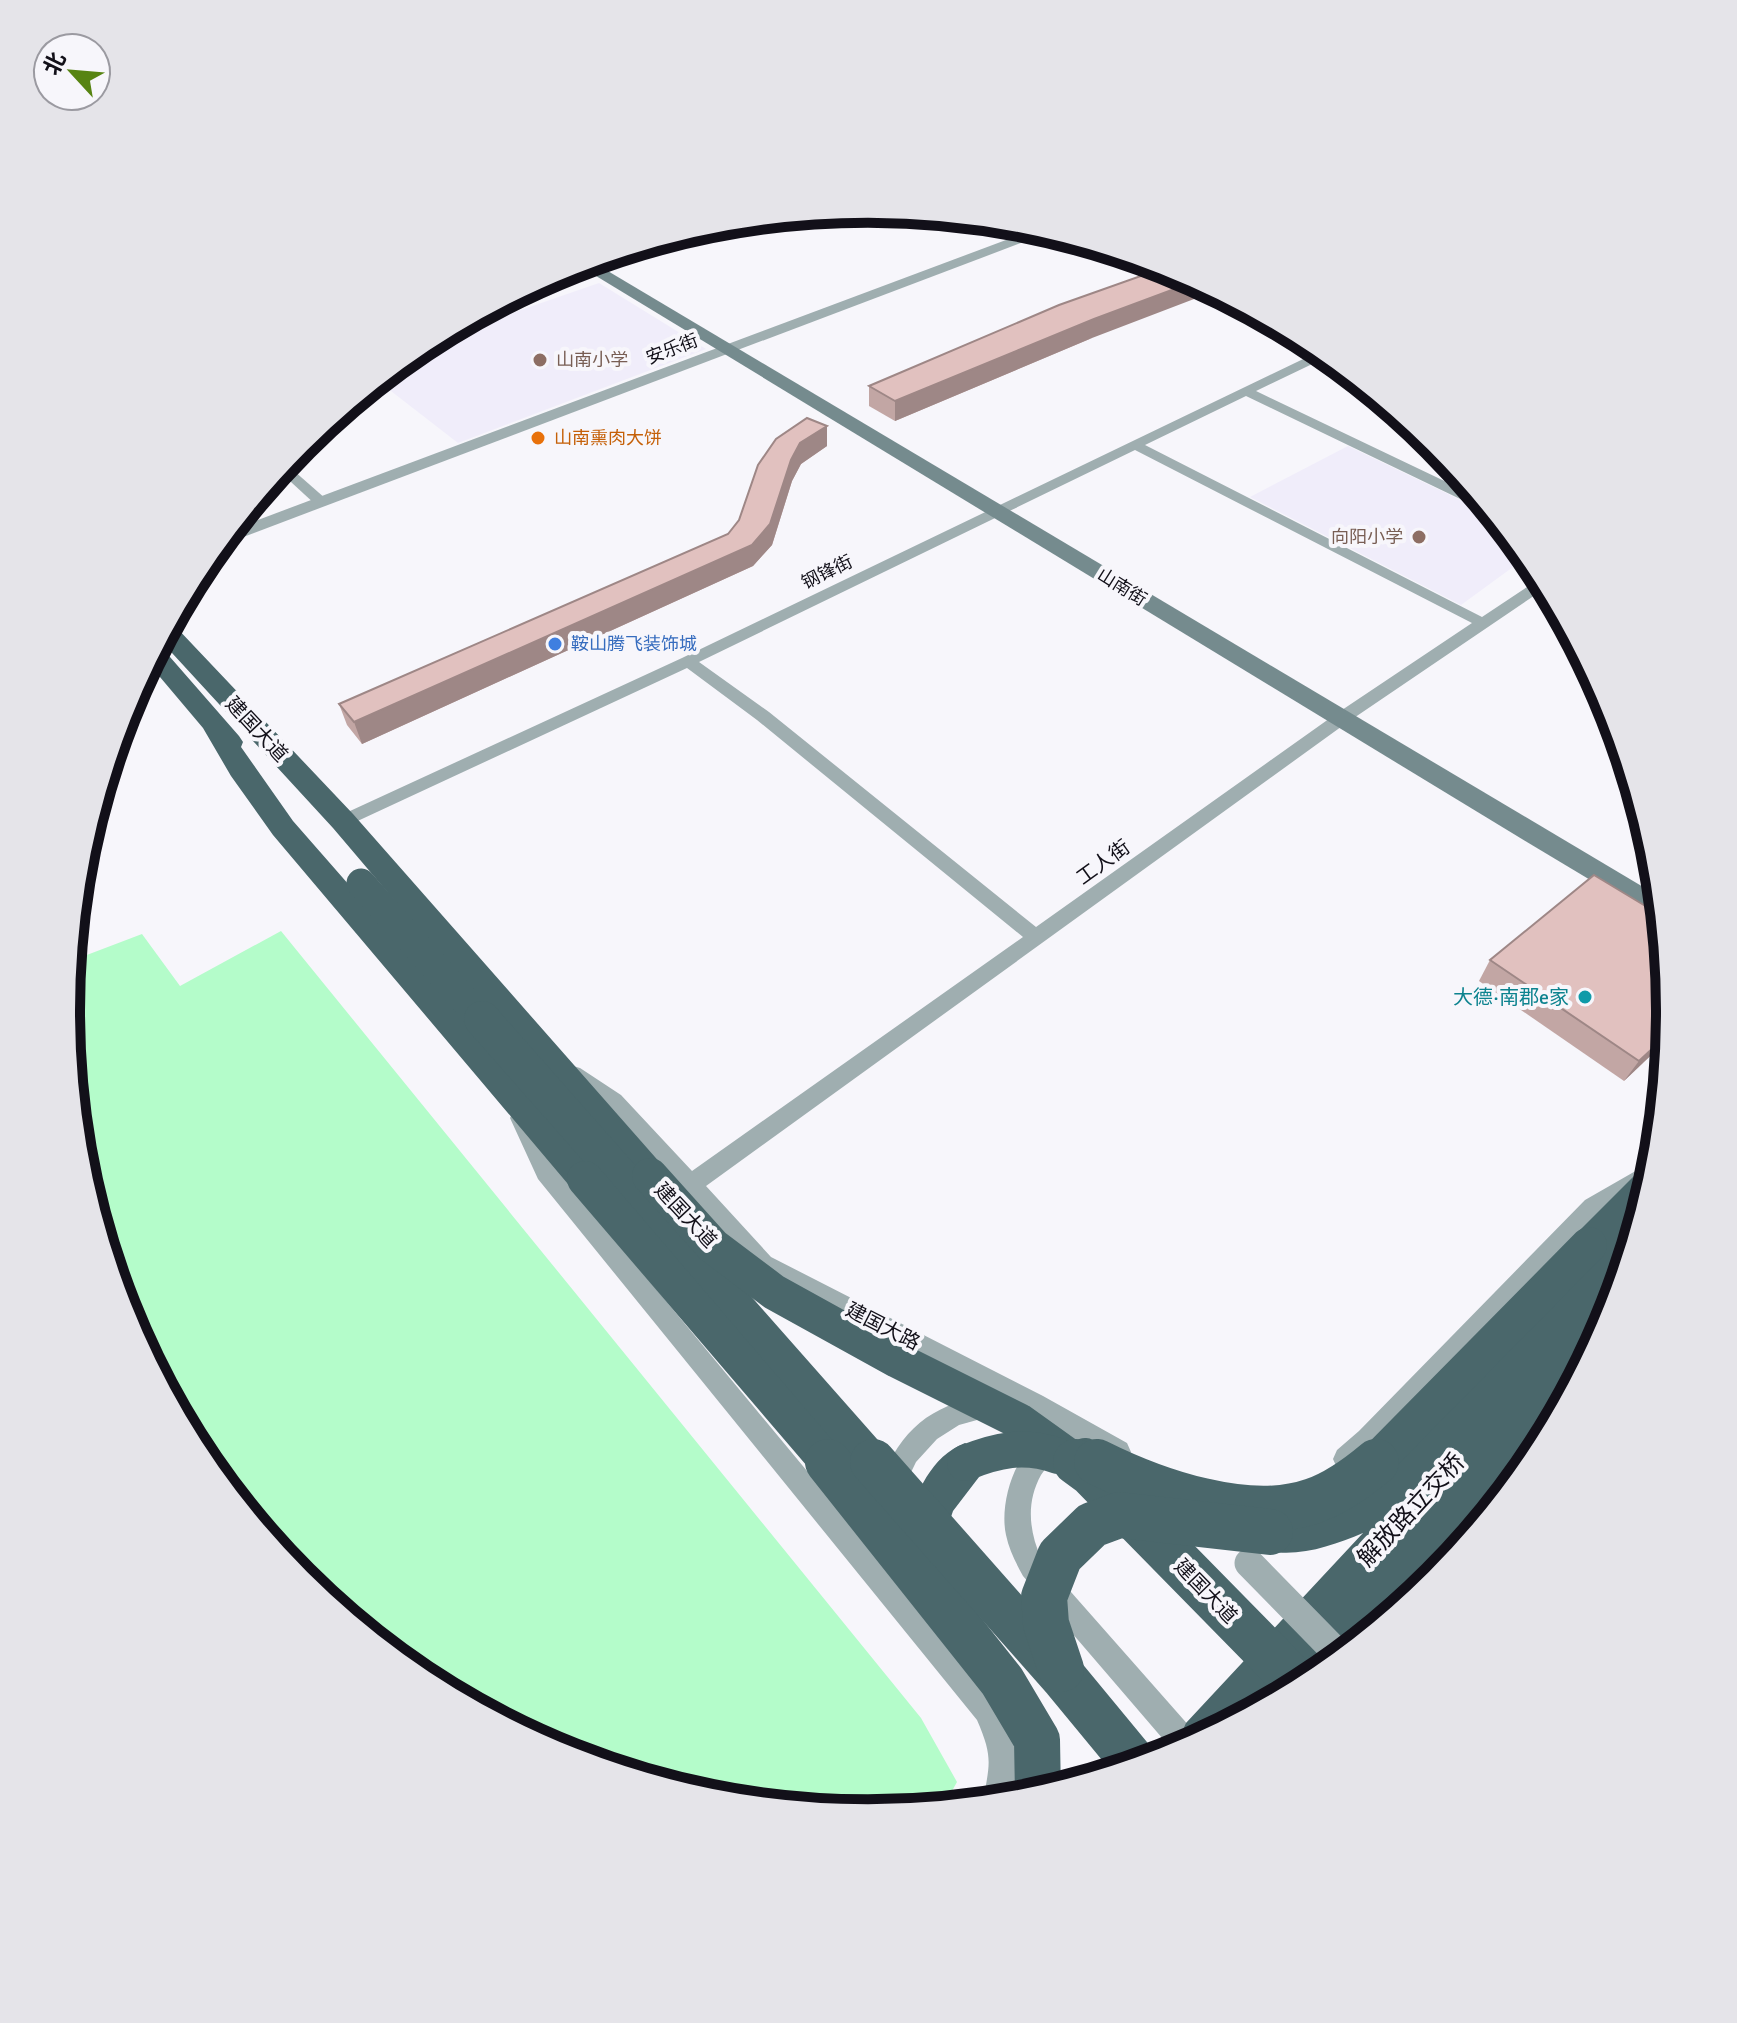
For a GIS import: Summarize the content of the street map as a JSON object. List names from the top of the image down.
{
  "streets": {
    "highway": ["建国大道", "解放路立交桥"],
    "main road": ["山南街"],
    "street": [
      "安乐街",
      "钢锋街",
      "工人街",
      "建国大路"
    ]
  },
  "crossings": [
    ["安乐街", "山南街"],
    ["钢锋街", "山南街"],
    ["钢锋街", "建国大道"],
    ["山南街", "工人街"],
    ["建国大道", "建国大路"],
    ["工人街", "建国大路"]
  ],
  "places": [
    "山南小学",
    "山南熏肉大饼",
    "向阳小学",
    "鞍山腾飞装饰城",
    "大德·南郡e家"
  ],
  "north": "top left"
}
